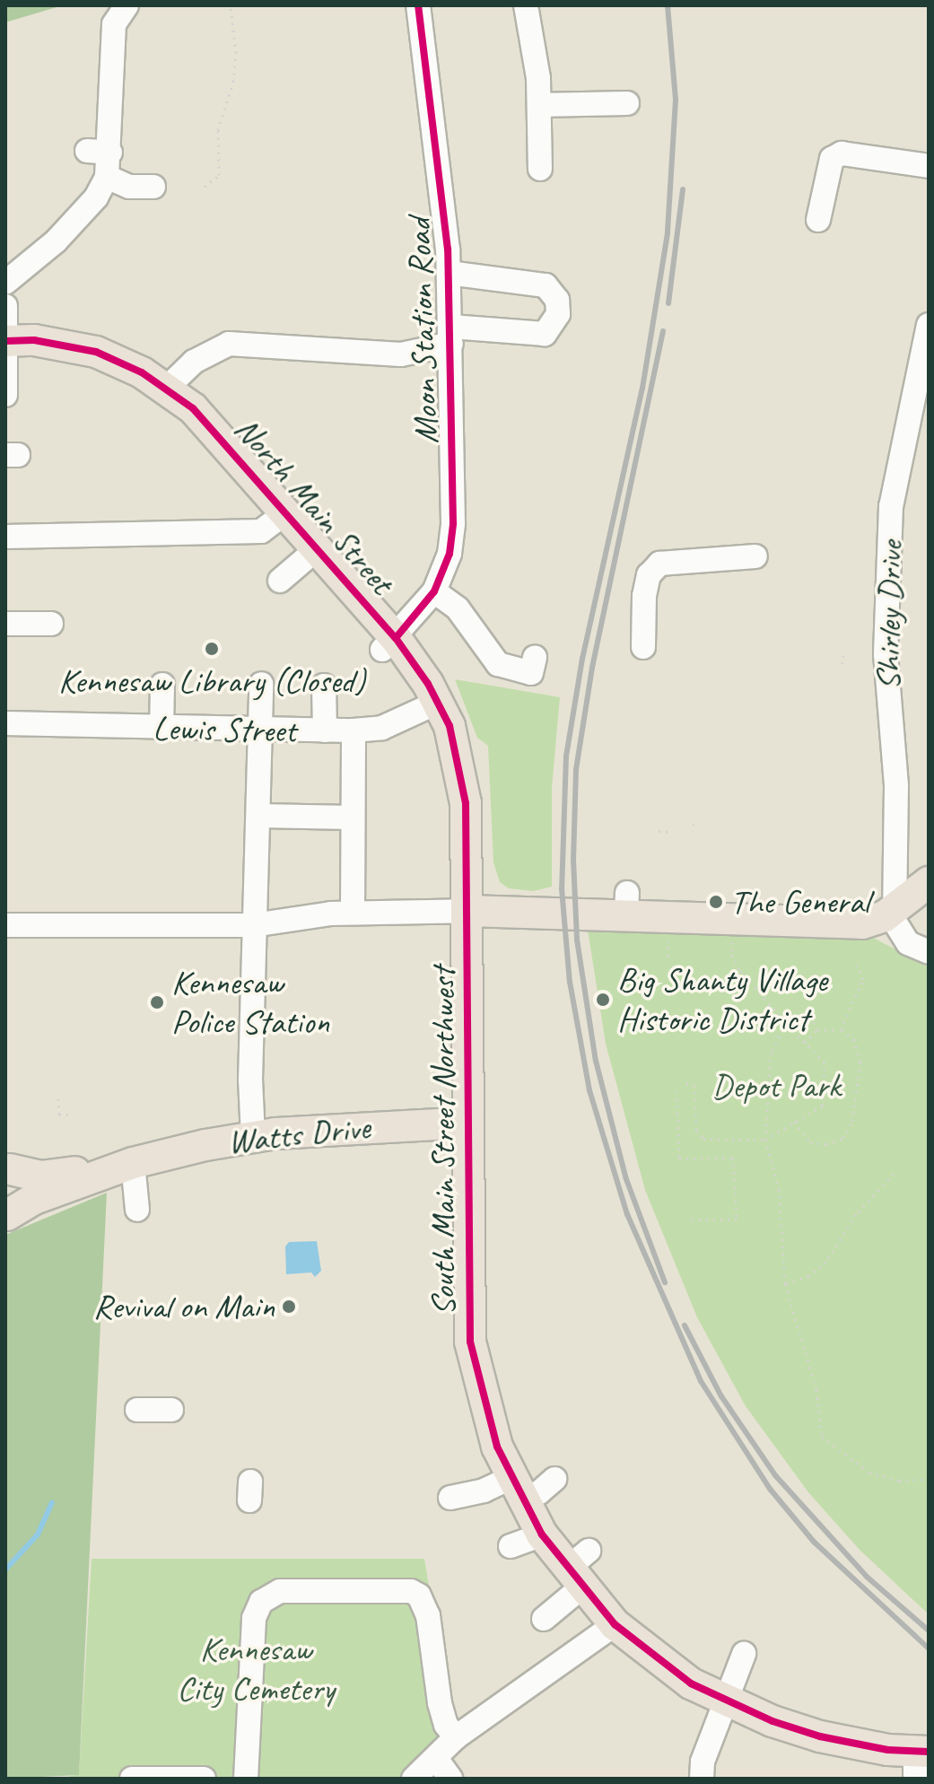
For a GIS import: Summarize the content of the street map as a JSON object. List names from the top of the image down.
{
  "streets": {
    "main road": ["North Main Street", "Watts Drive", "South Main Street Northwest"],
    "street": ["Moon Station Road", "Shirley Drive", "Lewis Street"]
  },
  "crossings": [
    ["Moon Station Road", "North Main Street"],
    ["North Main Street", "Lewis Street"],
    ["North Main Street", "South Main Street Northwest"],
    ["Watts Drive", "South Main Street Northwest"]
  ],
  "parks": ["Depot Park", "Kennesaw City Cemetery"],
  "places": [
    "Kennesaw Library (Closed)",
    "The General",
    "Big Shanty Village Historic District",
    "Kennesaw Police Station",
    "Revival on Main"
  ]
}
